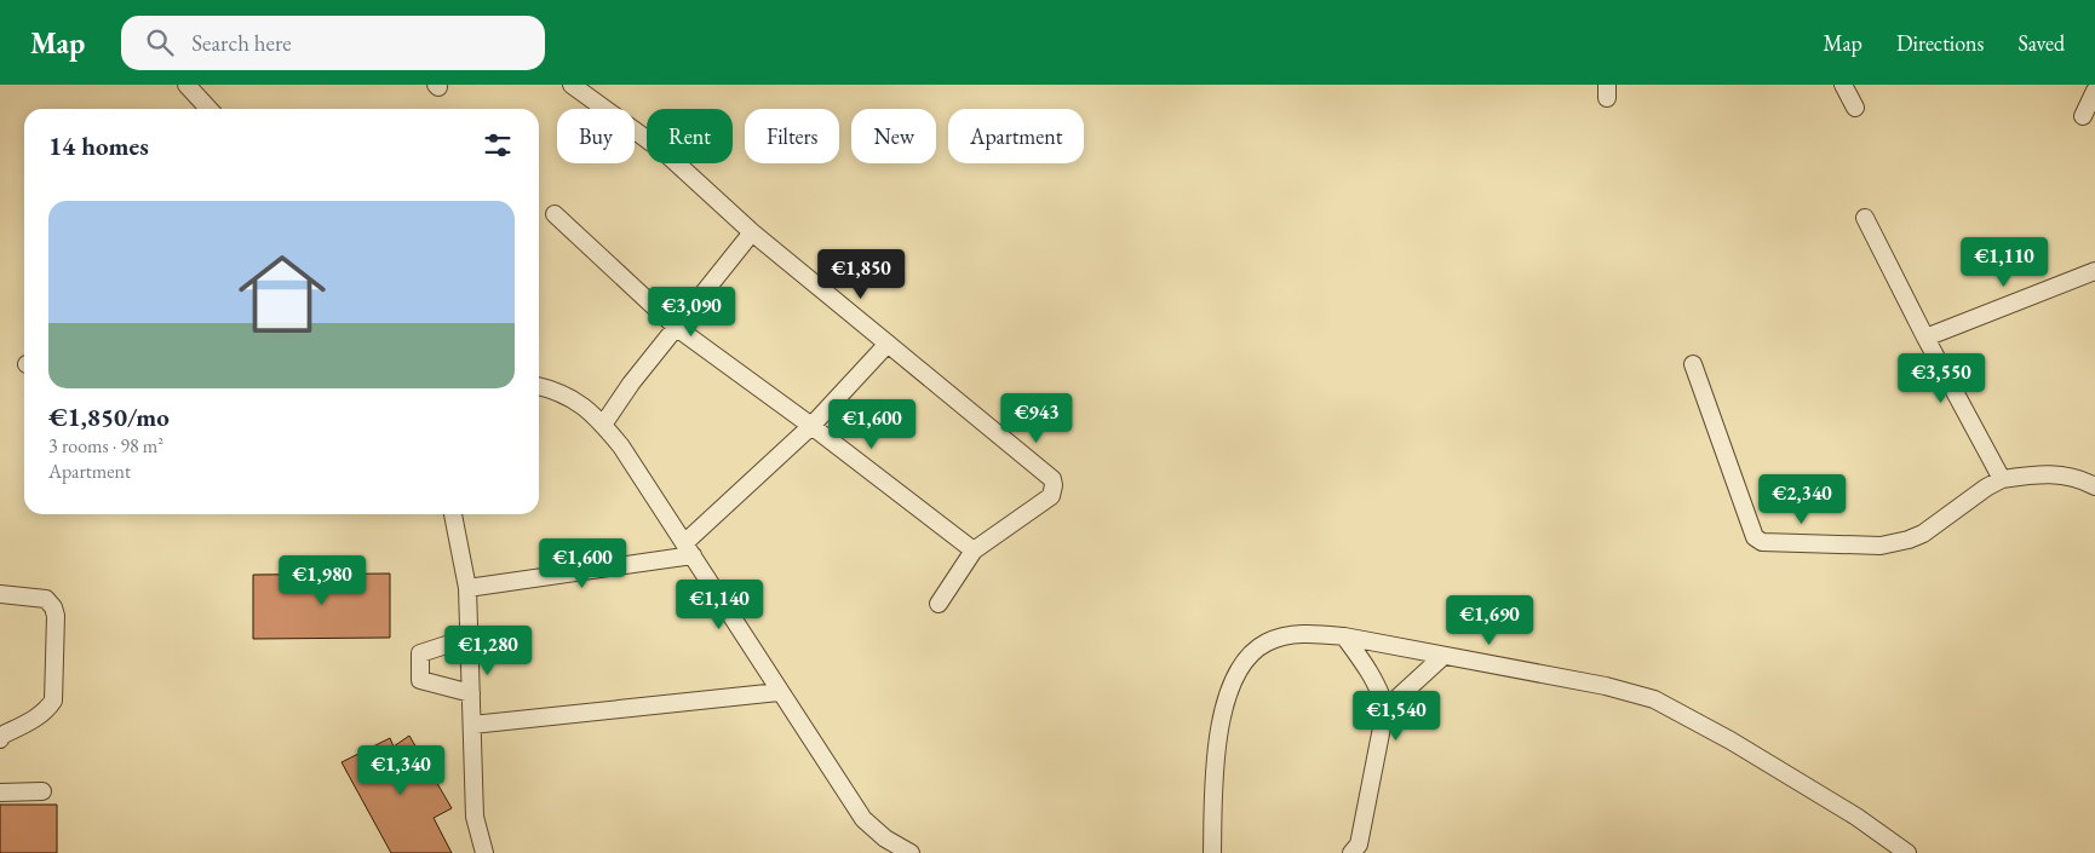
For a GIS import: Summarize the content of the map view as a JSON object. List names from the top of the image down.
{
  "page": {
    "header": "Map",
    "search": "Search here",
    "nav": ["Map", "Directions", "Saved"],
    "chip": [
      "Buy",
      "Rent",
      "Filters",
      "New",
      "Apartment"
    ],
    "heading": "14 homes",
    "list": [
      {
        "name": "€1,850/mo",
        "note": "3 rooms · 98 m² · Apartment"
      }
    ],
    "price": [
      "€1,110",
      "€1,850",
      "€3,090",
      "€3,550",
      "€943",
      "€1,600",
      "€2,340",
      "€1,600",
      "€1,980",
      "€1,140",
      "€1,690",
      "€1,280",
      "€1,540",
      "€1,340"
    ]
  }
}
